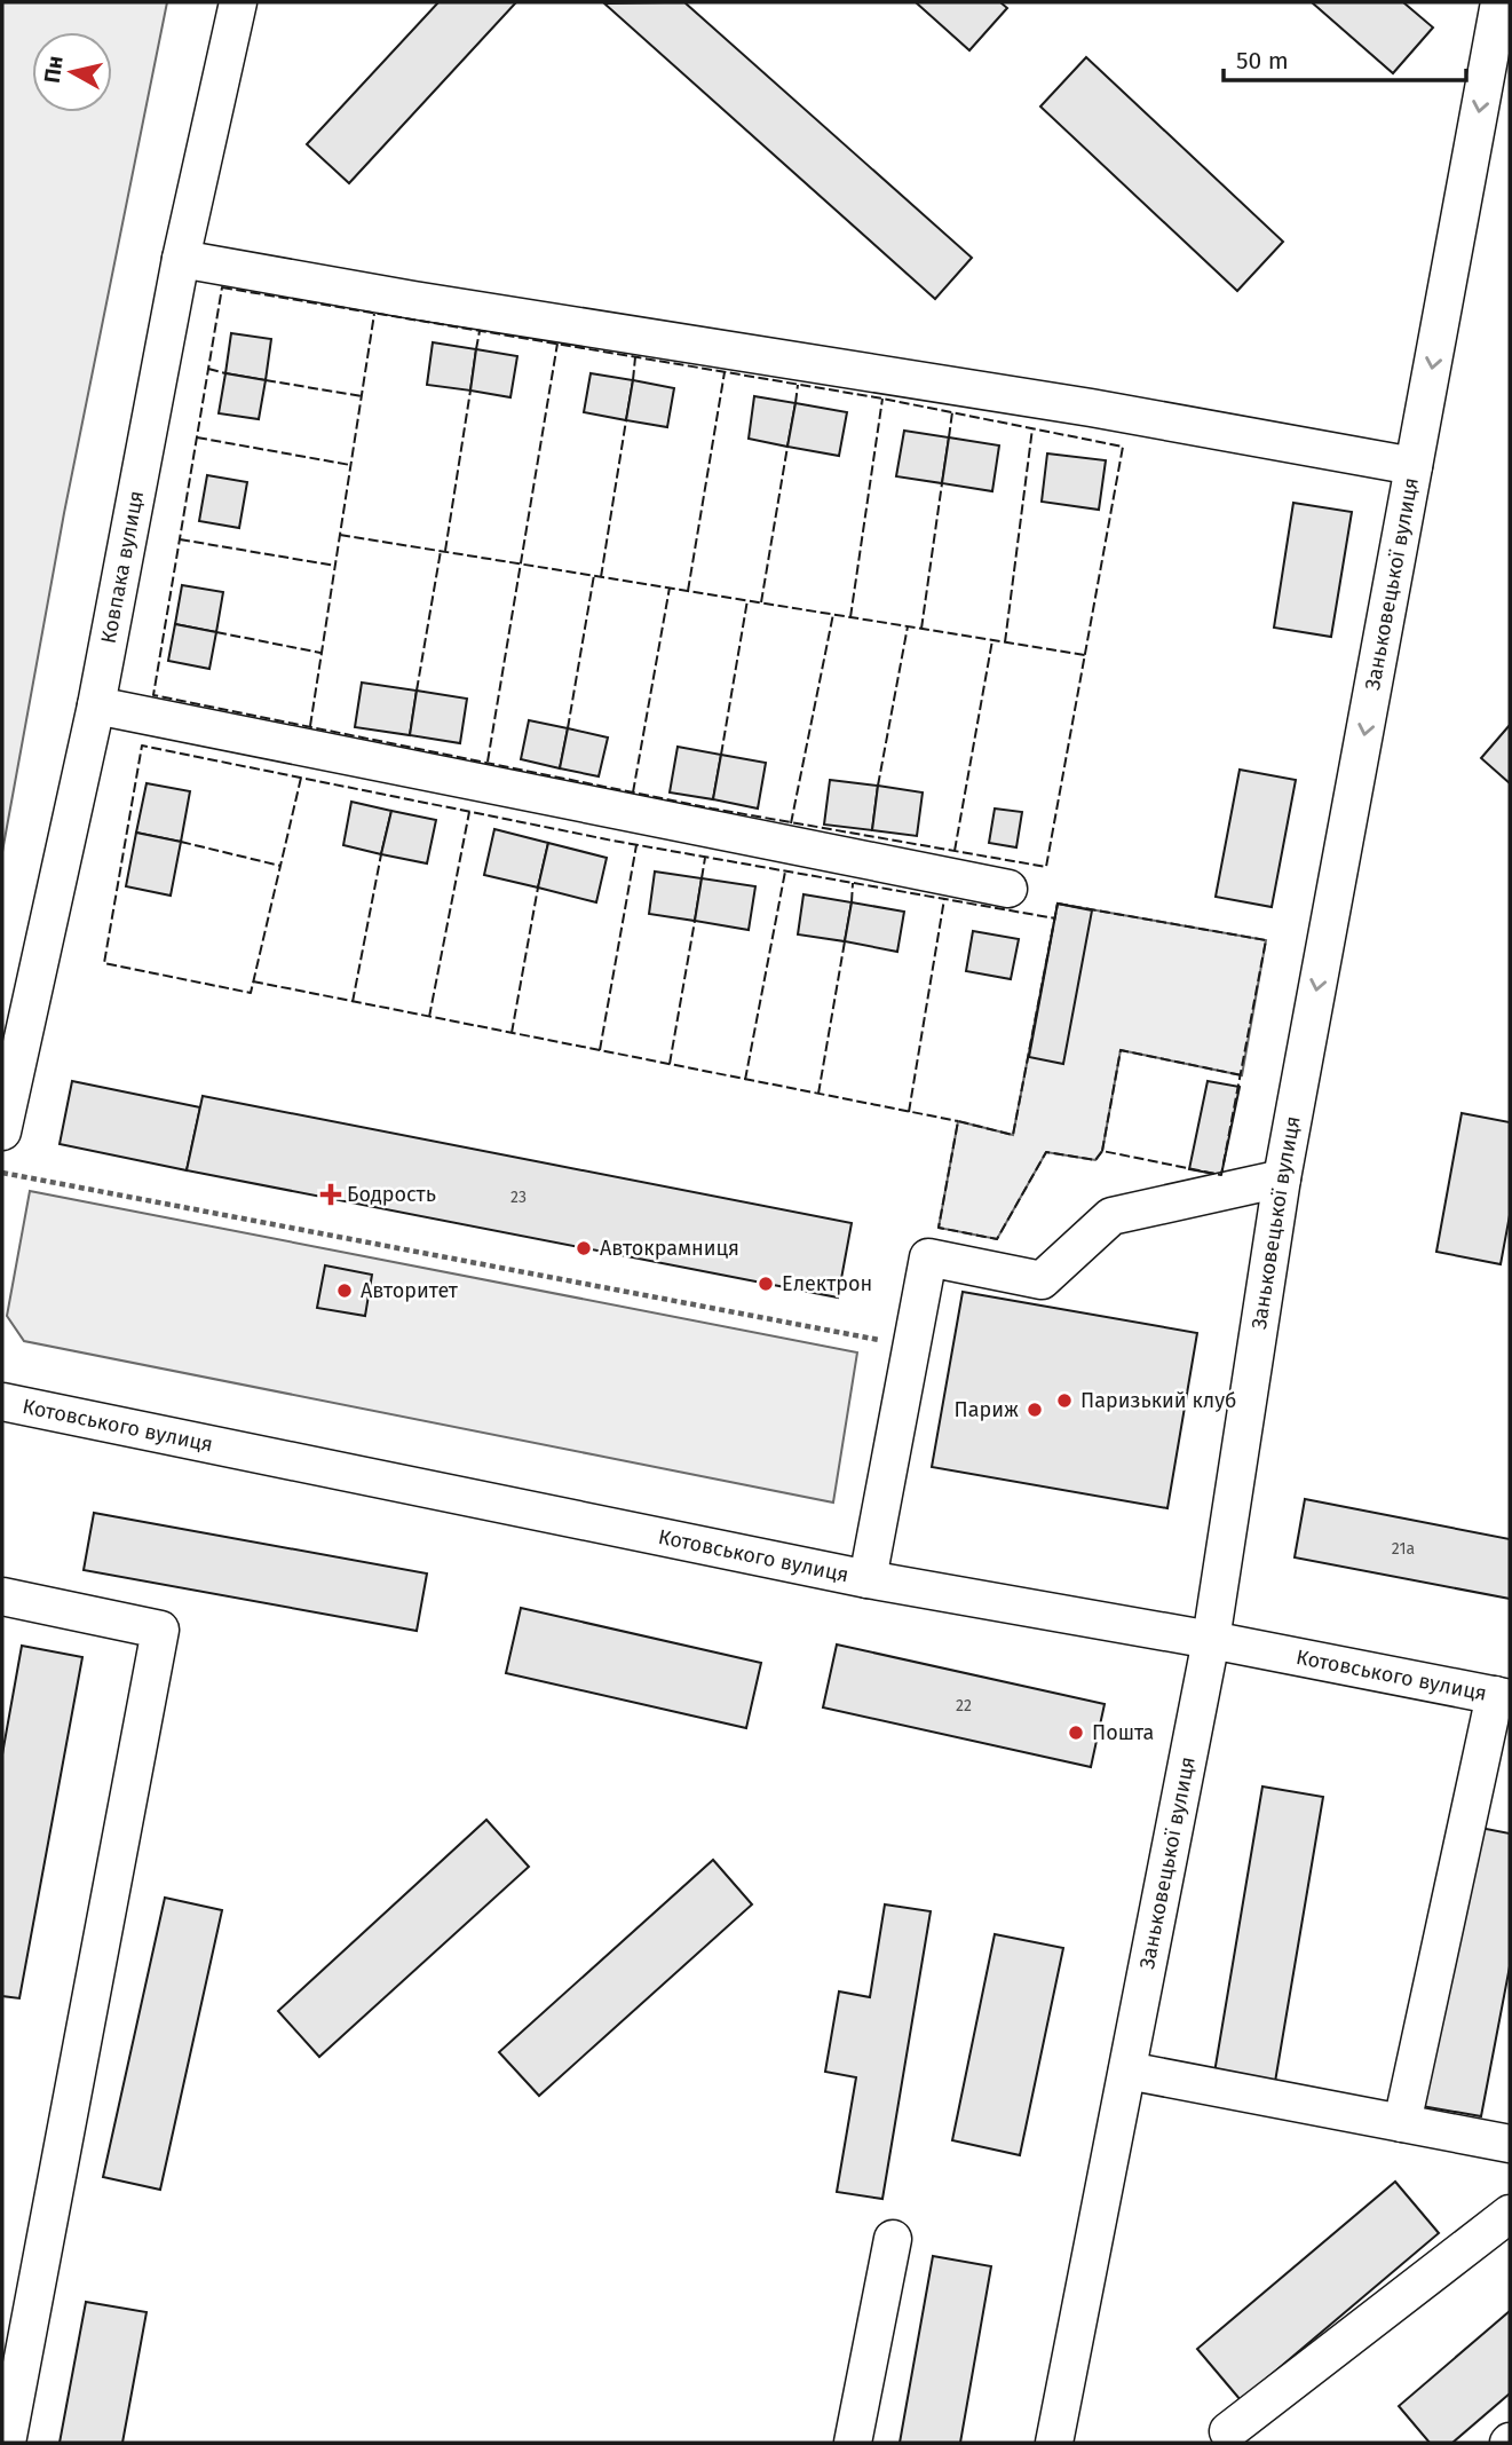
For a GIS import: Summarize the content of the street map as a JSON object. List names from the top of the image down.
{
  "streets": {
    "street": ["Ковпака вулиця", "Заньковецької вулиця", "Котовського вулиця"]
  },
  "crossings": [
    ["Заньковецької вулиця", "Котовського вулиця"]
  ],
  "one_way": ["Заньковецької вулиця"],
  "places": {
    "health": ["Бодрость"],
    "other": [
      "Автокрамниця",
      "Електрон",
      "Авторитет",
      "Паризький клуб",
      "Париж",
      "Пошта"
    ]
  },
  "house_numbers": ["23", "21а", "22"],
  "scale_bar": "50 m",
  "north": "left"
}
